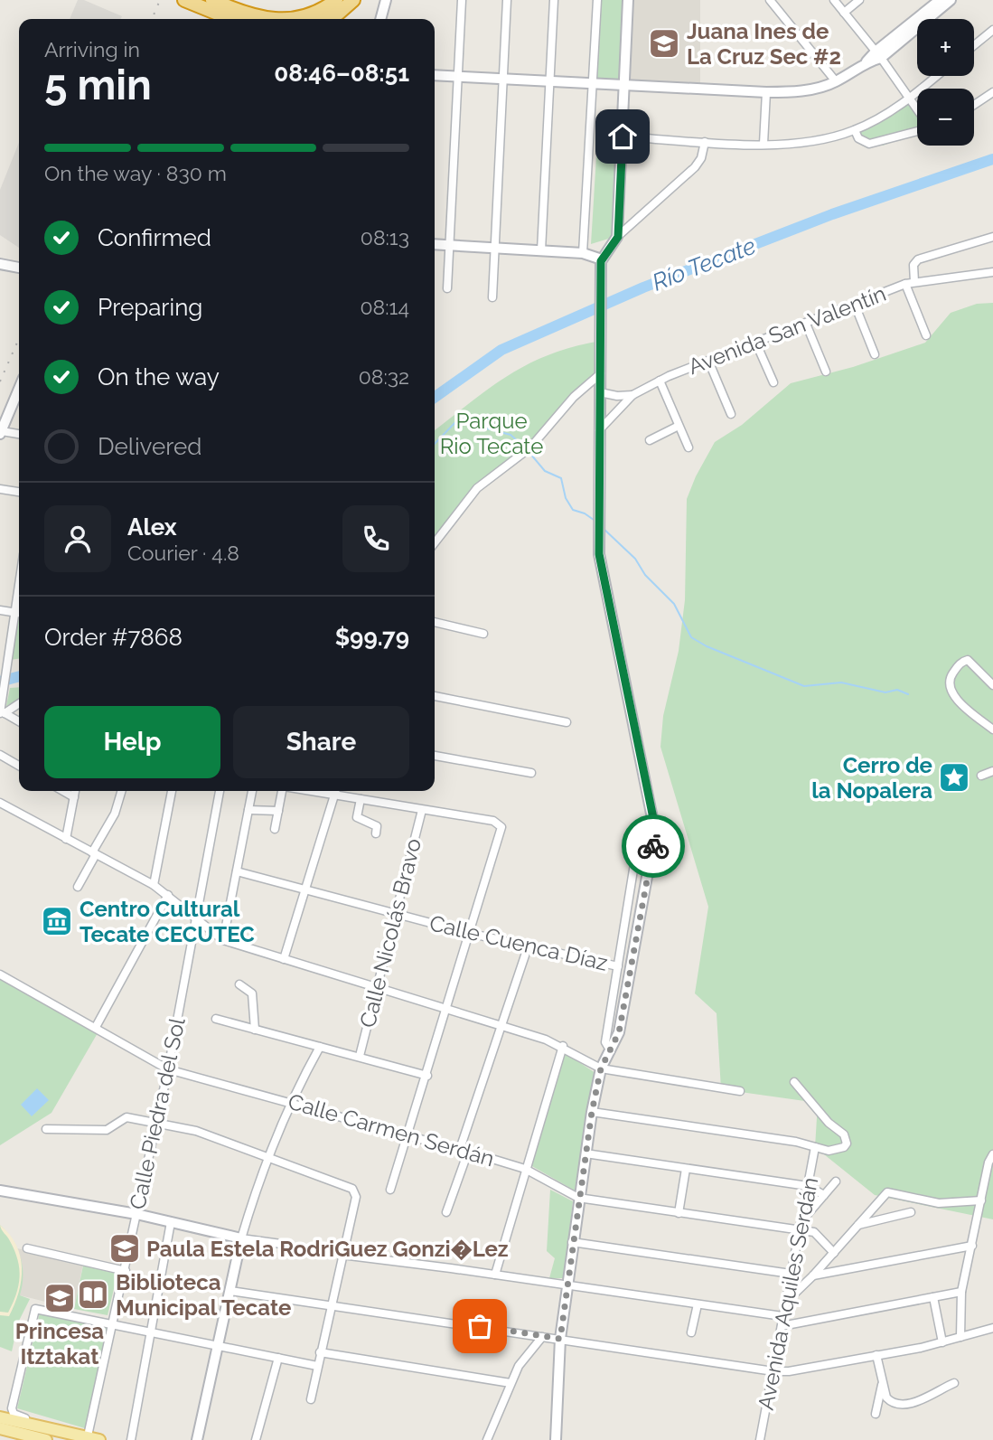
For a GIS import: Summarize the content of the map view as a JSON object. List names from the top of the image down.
{
  "streets": {
    "street": [
      "Avenida San Valentín",
      "Calle Nicolás Bravo",
      "Calle Cuenca Díaz",
      "Calle Piedra del Sol",
      "Calle Carmen Serdán",
      "Avenida Aquiles Serdán"
    ]
  },
  "crossings": [
    ["Calle Nicolás Bravo", "Calle Cuenca Díaz"],
    ["Calle Piedra del Sol", "Calle Carmen Serdán"],
    ["Calle Carmen Serdán", "Avenida Aquiles Serdán"]
  ],
  "water": ["Río Tecate"],
  "parks": ["Parque Rio Tecate"],
  "places": {
    "school or university": ["Juana Ines de La Cruz Sec #2", "Paula Estela RodriGuez Gonzi�Lez", "Princesa Itztakat"],
    "place": ["Cerro de la Nopalera"],
    "museum": ["Centro Cultural Tecate CECUTEC"],
    "library": ["Biblioteca Municipal Tecate"]
  },
  "page": {
    "map_buttons": ["+", "−"],
    "heading": ["5 min", "Arriving in", "08:46–08:51"],
    "panel": [
      "Alex",
      "Courier · 4.8",
      "Order #7868",
      "$99.79"
    ],
    "bar": "On the way · 830 m",
    "list": [
      ["Confirmed", "08:13"],
      ["Preparing", "08:14"],
      ["On the way", "08:32"],
      "Delivered"
    ],
    "buttons": ["Help", "Share"]
  }
}
